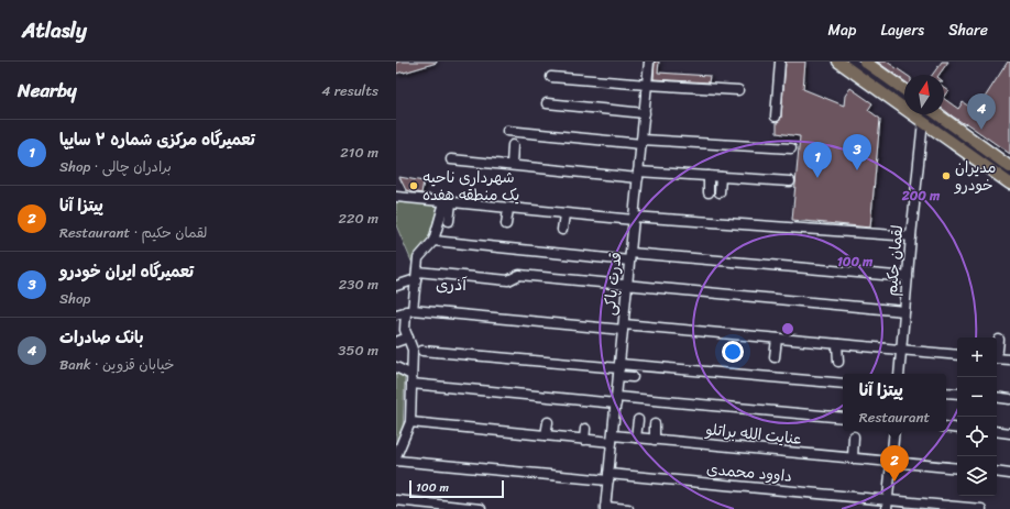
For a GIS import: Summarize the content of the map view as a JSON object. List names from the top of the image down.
{
  "streets": {
    "street": [
      "لقمان حکیم",
      "قدرت پاکی",
      "عنایت الله براتلو",
      "داوود محمدی"
    ]
  },
  "crossings": [
    ["قدرت پاکی", "عنایت الله براتلو"],
    ["قدرت پاکی", "داوود محمدی"]
  ],
  "districts": ["آذری"],
  "places": ["مدیران خودرو", "شهرداری ناحیه یک منطقه هفده"],
  "scale_bar": "100 m",
  "north": "top",
  "page": {
    "header": "Atlasly",
    "nav": ["Map", "Layers", "Share"],
    "heading": ["Nearby", "4 results"],
    "pins": [
      "4",
      "3",
      "1",
      "2"
    ],
    "list": [
      {
        "mark": "1",
        "name": "تعمیرگاه مرکزی شماره ۲ سایپا",
        "note": "Shop · برادران چالی",
        "value": "210 m"
      },
      {
        "mark": "2",
        "name": "پیتزا آنا",
        "note": "Restaurant · لقمان حکیم",
        "value": "220 m"
      },
      {
        "mark": "3",
        "name": "تعمیرگاه ایران خودرو",
        "note": "Shop",
        "value": "230 m"
      },
      {
        "mark": "4",
        "name": "بانک صادرات",
        "note": "Bank · خیابان قزوین",
        "value": "350 m"
      }
    ],
    "map_buttons": ["+", "−"],
    "popup": ["پیتزا آنا", "Restaurant"],
    "scale": "100 m"
  },
  "rings": ["200 m", "100 m"]
}
